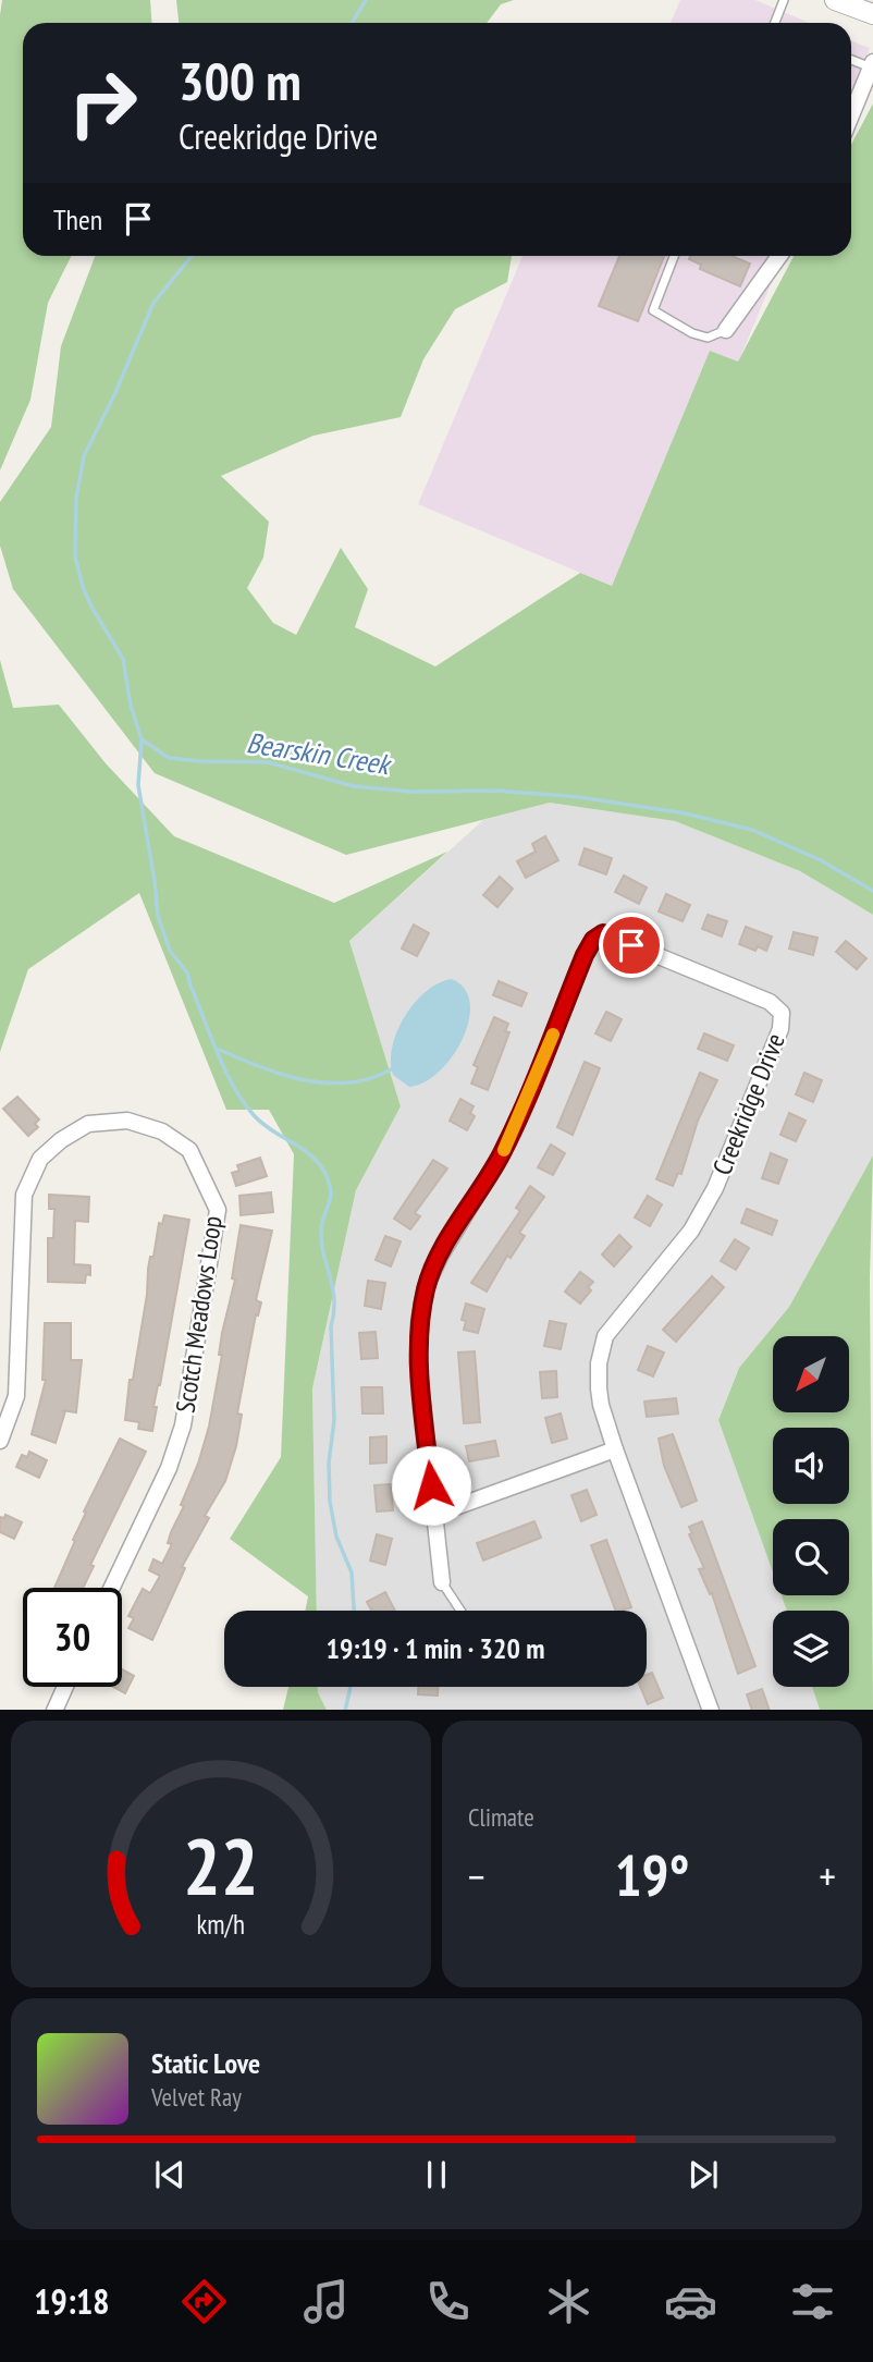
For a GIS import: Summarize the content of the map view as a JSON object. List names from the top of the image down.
{
  "streets": {
    "street": ["Creekridge Drive", "Scotch Meadows Loop"]
  },
  "water": ["Bearskin Creek"],
  "north": "bottom left",
  "page": {
    "turn": ["300 m", "Creekridge Drive"],
    "then": "Then",
    "limit": "30",
    "trip": "19:19 · 1 min · 320 m",
    "tile": "Climate",
    "heat": ["−", "19°", "+"],
    "song": ["Static Love", "Velvet Ray"],
    "tabs": "19:18",
    "gauge": ["22", "km/h"]
  }
}
